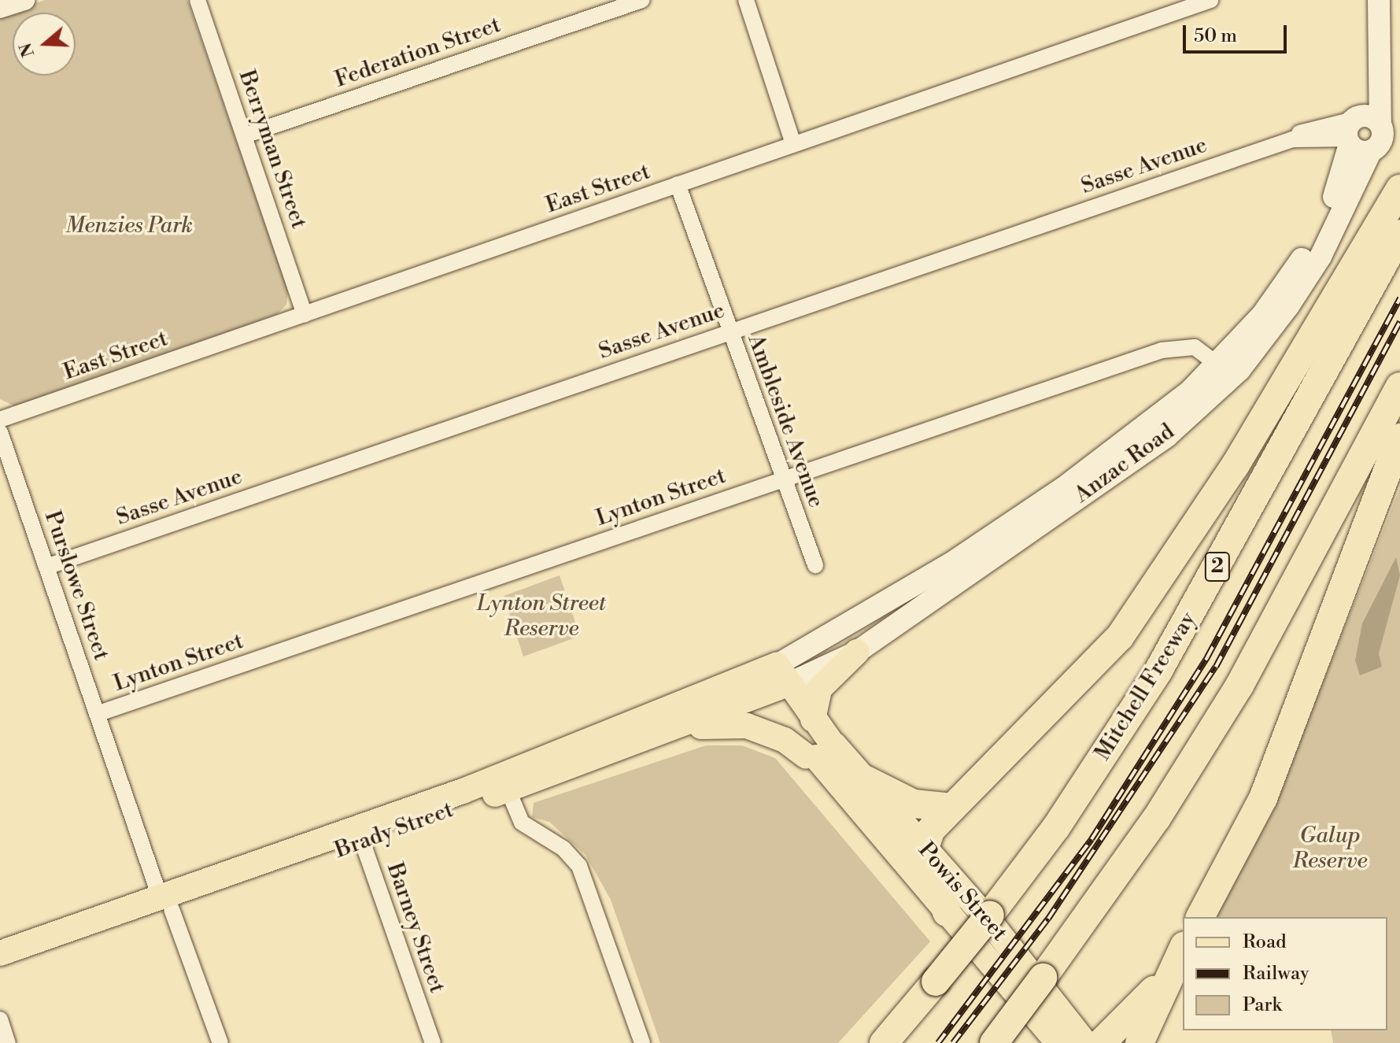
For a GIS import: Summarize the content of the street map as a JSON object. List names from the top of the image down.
{
  "streets": {
    "highway": ["2", "Mitchell Freeway"],
    "main road": ["Anzac Road", "Brady Street", "Powis Street"],
    "street": [
      "Federation Street",
      "Berryman Street",
      "Sasse Avenue",
      "East Street",
      "Ambleside Avenue",
      "Lynton Street",
      "Purslowe Street",
      "Barney Street"
    ]
  },
  "crossings": [
    ["Federation Street", "Berryman Street"],
    ["Berryman Street", "East Street"],
    ["Sasse Avenue", "Ambleside Avenue"],
    ["Sasse Avenue", "Anzac Road"],
    ["Sasse Avenue", "Purslowe Street"],
    ["East Street", "Ambleside Avenue"],
    ["Ambleside Avenue", "Lynton Street"],
    ["Anzac Road", "Lynton Street"],
    ["Anzac Road", "Brady Street"],
    ["Anzac Road", "Powis Street"],
    ["Lynton Street", "Purslowe Street"],
    ["Purslowe Street", "Brady Street"],
    ["Brady Street", "Powis Street"],
    ["Brady Street", "Barney Street"]
  ],
  "parks": ["Menzies Park", "Lynton Street Reserve", "Galup Reserve"],
  "legend": ["Road", "Railway", "Park"],
  "scale_bar": "50 m",
  "north": "left"
}
